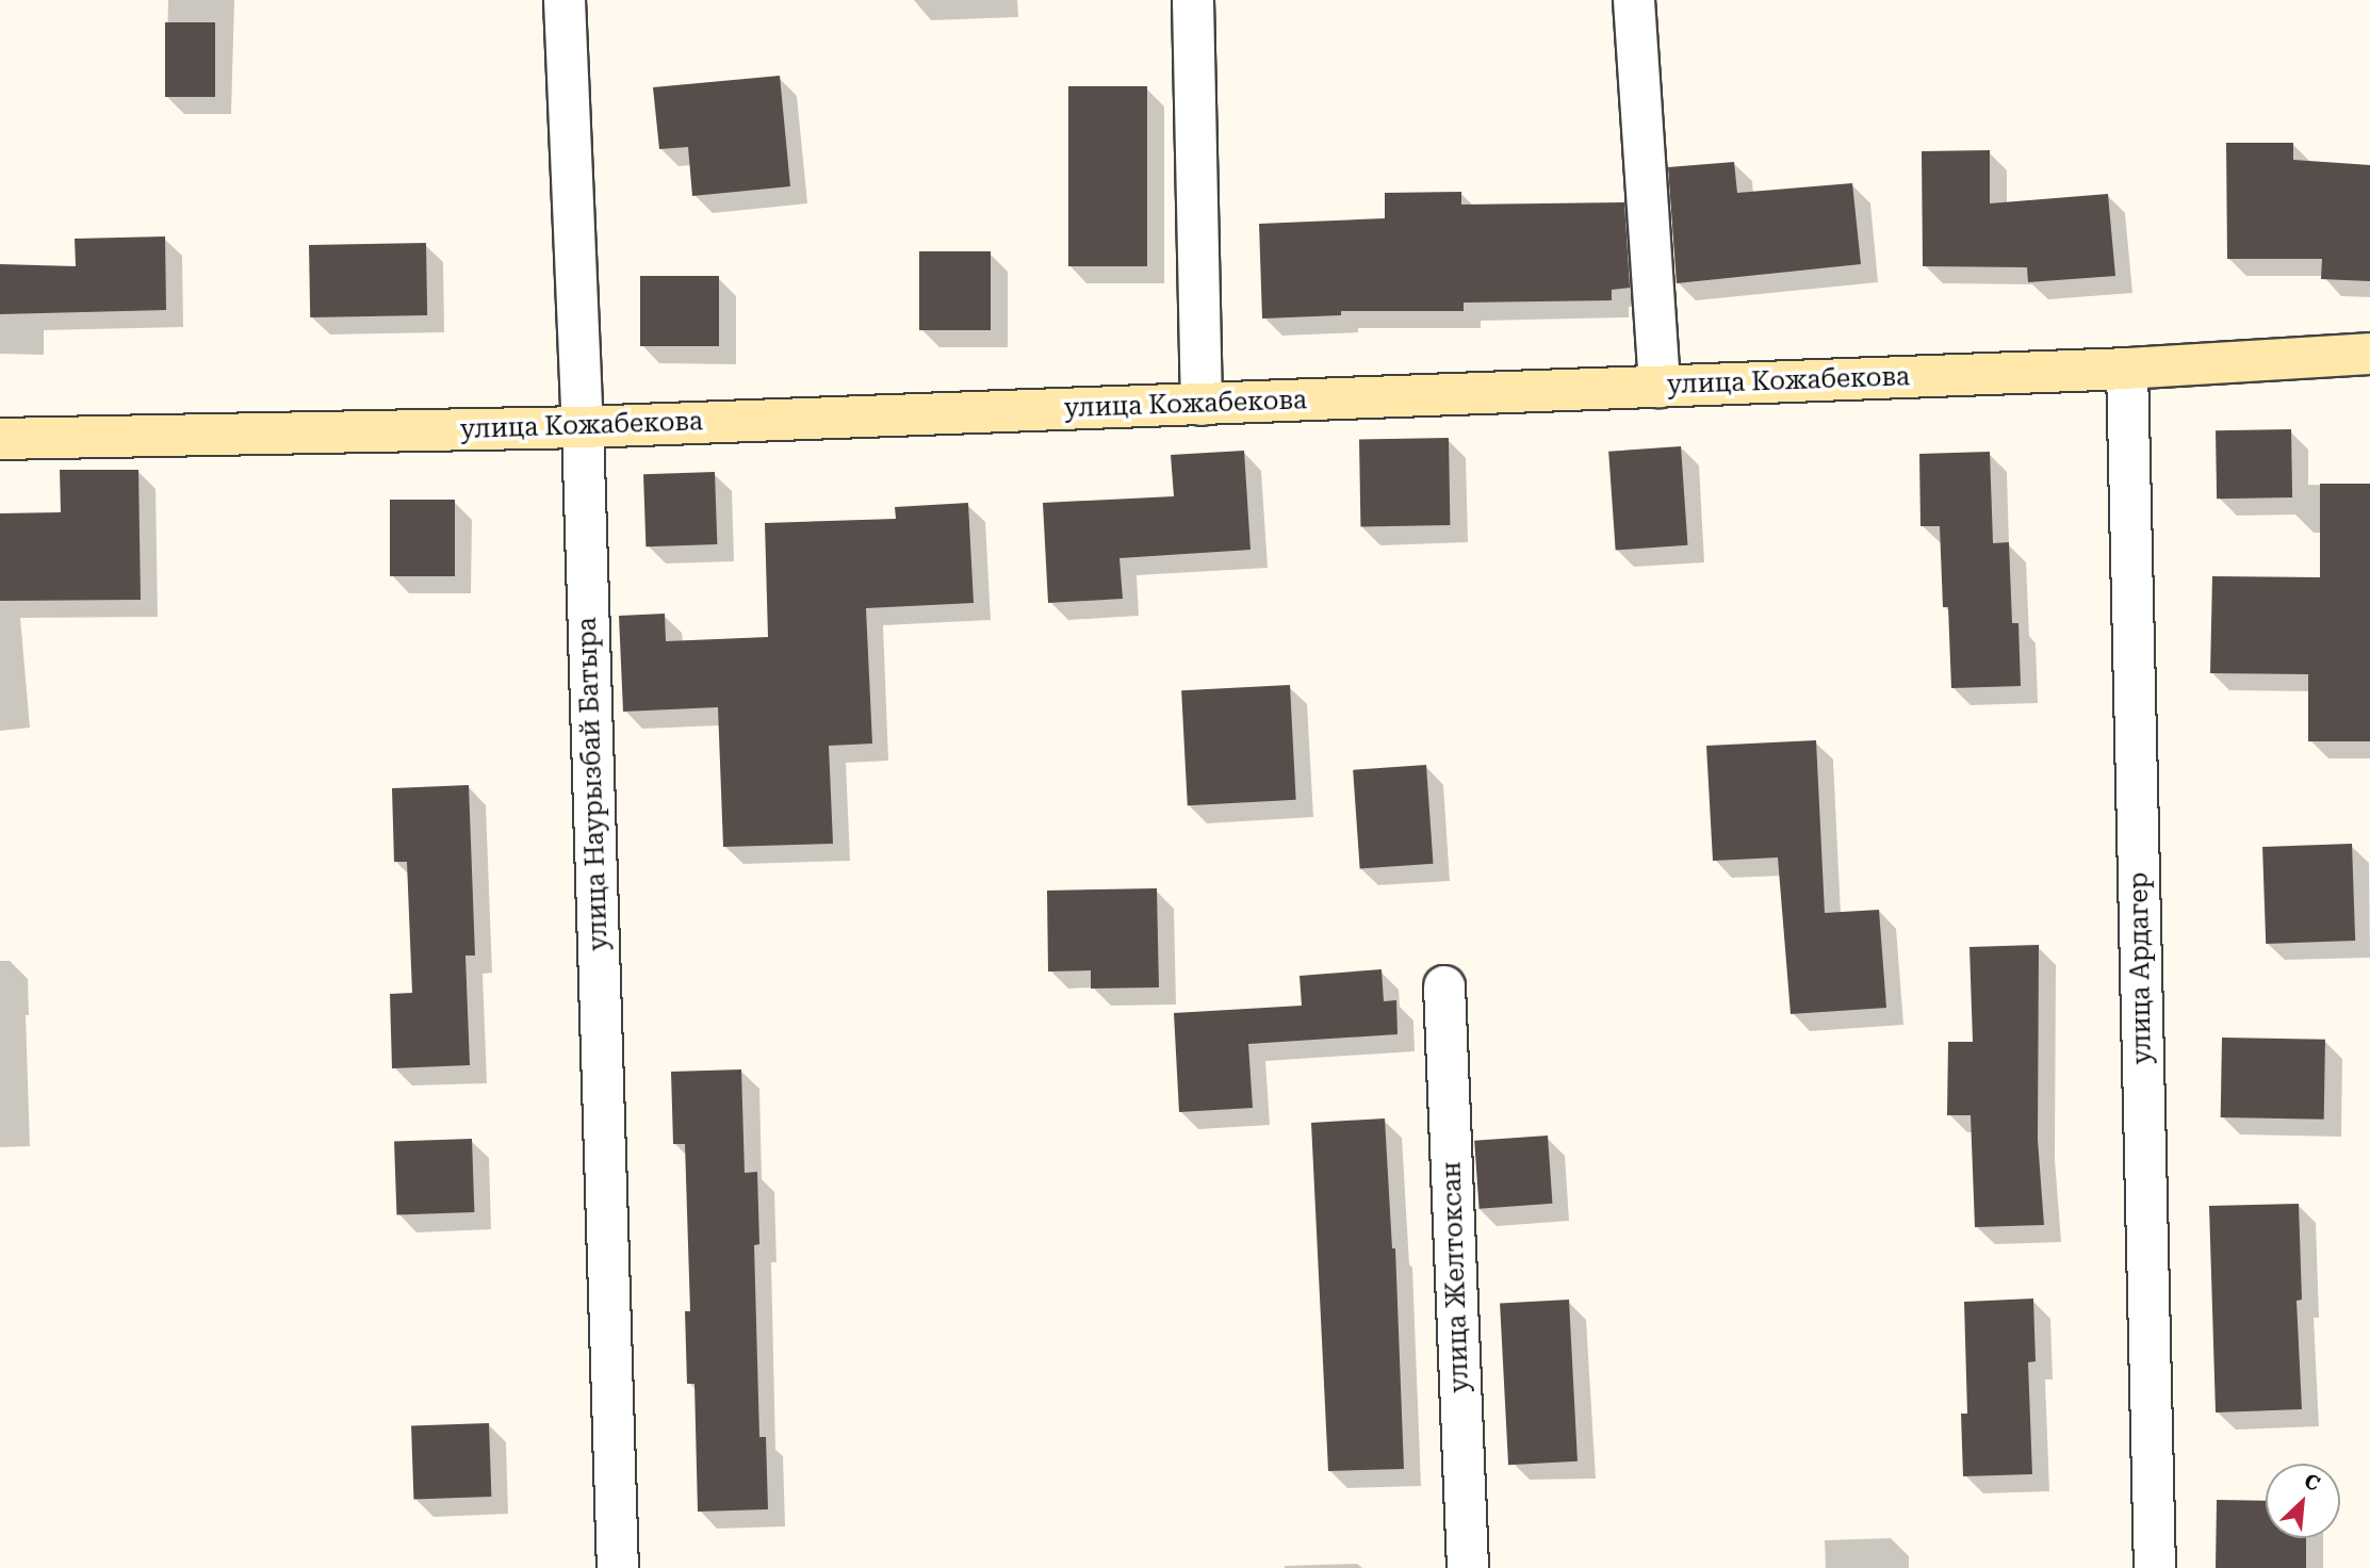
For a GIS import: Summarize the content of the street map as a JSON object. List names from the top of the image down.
{
  "streets": {
    "main road": ["улица Кожабекова"],
    "street": ["улица Наурызбай Батыра", "улица Ардагер", "улица Желтоксан"]
  },
  "crossings": [
    ["улица Кожабекова", "улица Наурызбай Батыра"],
    ["улица Кожабекова", "улица Ардагер"]
  ],
  "north": "top right"
}
